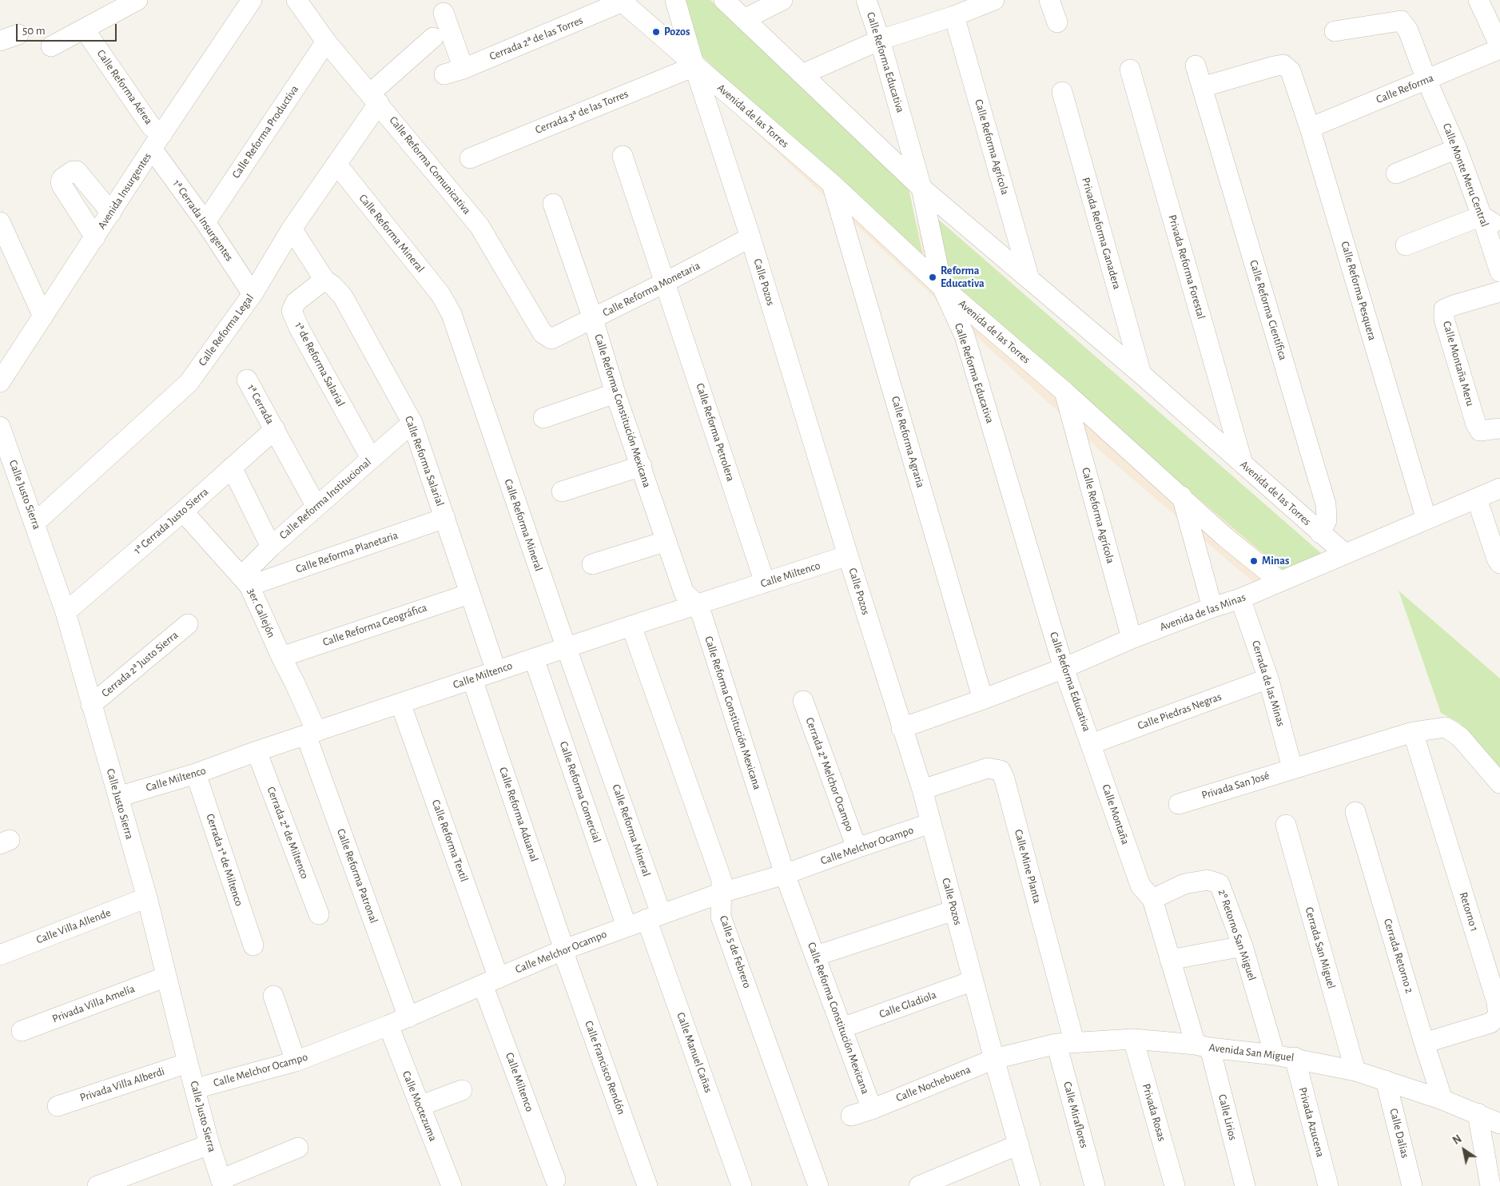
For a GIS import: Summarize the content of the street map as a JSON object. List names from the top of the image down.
{
  "streets": {
    "street": [
      "Cerrada 2ª de las Torres",
      "Calle Reforma Educativa",
      "Calle Reforma Aérea",
      "Calle Reforma",
      "Cerrada 3ª de las Torres",
      "Avenida de las Torres",
      "Calle Reforma Productiva",
      "Calle Reforma Agrícola",
      "Calle Reforma Comunicativa",
      "Calle Monte Meru Central",
      "Avenida Insurgentes",
      "1ª Cerrada Insurgentes",
      "Calle Reforma Mineral",
      "Privada Reforma Ganadera",
      "Privada Reforma Forestal",
      "Calle Pozos",
      "Calle Reforma Monetaria",
      "Calle Reforma Pesquera",
      "Calle Reforma Científica",
      "Calle Reforma Legal",
      "Calle Montaña Meru",
      "1ª de Reforma Salarial",
      "1ª Cerrada",
      "Calle Reforma Constitución Mexicana",
      "Calle Reforma Petrolera",
      "Calle Reforma Agraria",
      "Calle Reforma Salarial",
      "Calle Justo Sierra",
      "Calle Reforma Institucional",
      "1ª Cerrada Justo Sierra",
      "Calle Reforma Planetaria",
      "Calle Miltenco",
      "Avenida de las Minas",
      "3er. Callejón",
      "Calle Reforma Geográfica",
      "Cerrada 2ª Justo Sierra",
      "Cerrada de las Minas",
      "Calle Piedras Negras",
      "Cerrada 2ª Melchor Ocampo",
      "Privada San José",
      "Calle Reforma Comercial",
      "Calle Reforma Aduanal",
      "Calle Montaña",
      "Cerrada 2ª de Miltenco",
      "Calle Reforma Textil",
      "Calle Melchor Ocampo",
      "Cerrada 1ª de Miltenco",
      "Calle Mine Planta",
      "Calle Reforma Patronal",
      "Retorno 1",
      "Calle Villa Allende",
      "2º Retorno San Miguel",
      "Cerrada San Miguel",
      "Calle 5 de Febrero",
      "Cerrada Retorno 2",
      "Privada Villa Amelía",
      "Calle Gladiola",
      "Calle Manuel Cañas",
      "Avenida San Miguel",
      "Calle Francisco Rendón",
      "Calle Nochebuena",
      "Privada Villa Alberdi",
      "Calle Moctezuma",
      "Privada Rosas",
      "Calle Miraflores",
      "Calle Lirios",
      "Privada Azucena",
      "Calle Dalias"
    ]
  },
  "crossings": [
    ["Cerrada 2ª de las Torres", "Avenida de las Torres"],
    ["Calle Reforma Educativa", "Avenida de las Torres"],
    ["Calle Reforma Educativa", "Avenida de las Minas"],
    ["Calle Reforma Educativa", "Calle Piedras Negras"],
    ["Calle Reforma Educativa", "Calle Montaña"],
    ["Calle Reforma Aérea", "Avenida Insurgentes"],
    ["Calle Reforma Aérea", "1ª Cerrada Insurgentes"],
    ["Calle Reforma", "Calle Monte Meru Central"],
    ["Calle Reforma", "Calle Reforma Pesquera"],
    ["Cerrada 3ª de las Torres", "Avenida de las Torres"],
    ["Cerrada 3ª de las Torres", "Calle Pozos"],
    ["Avenida de las Torres", "Calle Reforma Agrícola"],
    ["Avenida de las Torres", "Privada Reforma Ganadera"],
    ["Avenida de las Torres", "Privada Reforma Forestal"],
    ["Avenida de las Torres", "Calle Pozos"],
    ["Avenida de las Torres", "Calle Reforma Científica"],
    ["Avenida de las Torres", "Calle Reforma Agraria"],
    ["Avenida de las Torres", "Avenida de las Minas"],
    ["Calle Reforma Productiva", "Calle Reforma Comunicativa"],
    ["Calle Reforma Productiva", "1ª Cerrada Insurgentes"],
    ["Calle Reforma Agrícola", "Avenida de las Minas"],
    ["Calle Reforma Comunicativa", "Calle Reforma Monetaria"],
    ["Calle Reforma Comunicativa", "Calle Reforma Legal"],
    ["Avenida Insurgentes", "1ª Cerrada Insurgentes"],
    ["1ª Cerrada Insurgentes", "Calle Reforma Legal"],
    ["Calle Reforma Mineral", "Calle Reforma Legal"],
    ["Calle Reforma Mineral", "Calle Miltenco"],
    ["Calle Reforma Mineral", "Calle Melchor Ocampo"],
    ["Calle Reforma Mineral", "Calle Manuel Cañas"],
    ["Calle Pozos", "Calle Reforma Monetaria"],
    ["Calle Pozos", "Calle Miltenco"],
    ["Calle Pozos", "Avenida de las Minas"],
    ["Calle Pozos", "Calle Melchor Ocampo"],
    ["Calle Pozos", "Calle Mine Planta"],
    ["Calle Pozos", "Calle Gladiola"],
    ["Calle Pozos", "Avenida San Miguel"],
    ["Calle Pozos", "Calle Nochebuena"],
    ["Calle Reforma Monetaria", "Calle Reforma Constitución Mexicana"],
    ["Calle Reforma Monetaria", "Calle Reforma Petrolera"],
    ["Calle Reforma Pesquera", "Calle Reforma Científica"],
    ["Calle Reforma Pesquera", "Avenida de las Minas"],
    ["Calle Reforma Legal", "Calle Reforma Salarial"],
    ["Calle Reforma Legal", "Calle Justo Sierra"],
    ["1ª de Reforma Salarial", "Calle Reforma Salarial"],
    ["1ª de Reforma Salarial", "Calle Reforma Institucional"],
    ["1ª Cerrada", "Calle Reforma Institucional"],
    ["1ª Cerrada", "1ª Cerrada Justo Sierra"],
    ["Calle Reforma Constitución Mexicana", "Calle Miltenco"],
    ["Calle Reforma Constitución Mexicana", "Calle Melchor Ocampo"],
    ["Calle Reforma Constitución Mexicana", "Calle Gladiola"],
    ["Calle Reforma Constitución Mexicana", "Calle Nochebuena"],
    ["Calle Reforma Petrolera", "Calle Miltenco"],
    ["Calle Reforma Agraria", "Avenida de las Minas"],
    ["Calle Reforma Salarial", "Calle Reforma Institucional"],
    ["Calle Reforma Salarial", "Calle Reforma Planetaria"],
    ["Calle Reforma Salarial", "Calle Miltenco"],
    ["Calle Reforma Salarial", "Calle Reforma Geográfica"],
    ["Calle Justo Sierra", "1ª Cerrada Justo Sierra"],
    ["Calle Justo Sierra", "Calle Miltenco"],
    ["Calle Justo Sierra", "Cerrada 2ª Justo Sierra"],
    ["Calle Justo Sierra", "Calle Melchor Ocampo"],
    ["Calle Justo Sierra", "Calle Villa Allende"],
    ["Calle Justo Sierra", "Privada Villa Amelía"],
    ["Calle Justo Sierra", "Privada Villa Alberdi"],
    ["Calle Reforma Institucional", "Calle Reforma Planetaria"],
    ["Calle Reforma Institucional", "3er. Callejón"],
    ["1ª Cerrada Justo Sierra", "3er. Callejón"],
    ["Calle Reforma Planetaria", "3er. Callejón"],
    ["Calle Miltenco", "3er. Callejón"],
    ["Calle Miltenco", "Calle Reforma Comercial"],
    ["Calle Miltenco", "Calle Reforma Aduanal"],
    ["Calle Miltenco", "Cerrada 2ª de Miltenco"],
    ["Calle Miltenco", "Calle Reforma Textil"],
    ["Calle Miltenco", "Calle Melchor Ocampo"],
    ["Calle Miltenco", "Cerrada 1ª de Miltenco"],
    ["Calle Miltenco", "Calle Reforma Patronal"],
    ["Calle Miltenco", "Calle 5 de Febrero"],
    ["Avenida de las Minas", "Cerrada de las Minas"],
    ["3er. Callejón", "Calle Reforma Geográfica"],
    ["3er. Callejón", "Calle Reforma Patronal"],
    ["Cerrada de las Minas", "Calle Piedras Negras"],
    ["Cerrada de las Minas", "Privada San José"],
    ["Calle Piedras Negras", "Calle Montaña"],
    ["Cerrada 2ª Melchor Ocampo", "Calle Melchor Ocampo"],
    ["Privada San José", "Retorno 1"],
    ["Calle Reforma Comercial", "Calle Melchor Ocampo"],
    ["Calle Reforma Aduanal", "Calle Melchor Ocampo"],
    ["Calle Reforma Aduanal", "Calle Francisco Rendón"],
    ["Calle Montaña", "2º Retorno San Miguel"],
    ["Calle Reforma Textil", "Calle Melchor Ocampo"],
    ["Calle Melchor Ocampo", "Calle Reforma Patronal"],
    ["Calle Melchor Ocampo", "Calle 5 de Febrero"],
    ["Calle Melchor Ocampo", "Calle Manuel Cañas"],
    ["Calle Melchor Ocampo", "Calle Francisco Rendón"],
    ["Calle Melchor Ocampo", "Calle Moctezuma"],
    ["Calle Mine Planta", "Avenida San Miguel"],
    ["Calle Mine Planta", "Calle Miraflores"],
    ["Retorno 1", "Cerrada Retorno 2"],
    ["2º Retorno San Miguel", "Avenida San Miguel"],
    ["Cerrada San Miguel", "Avenida San Miguel"],
    ["Cerrada Retorno 2", "Avenida San Miguel"],
    ["Avenida San Miguel", "Calle Nochebuena"],
    ["Avenida San Miguel", "Privada Rosas"],
    ["Avenida San Miguel", "Calle Miraflores"],
    ["Avenida San Miguel", "Calle Lirios"],
    ["Avenida San Miguel", "Privada Azucena"],
    ["Avenida San Miguel", "Calle Dalias"]
  ],
  "places": ["Pozos", "Reforma Educativa", "Minas"],
  "scale_bar": "50 m",
  "north": "top left"
}
